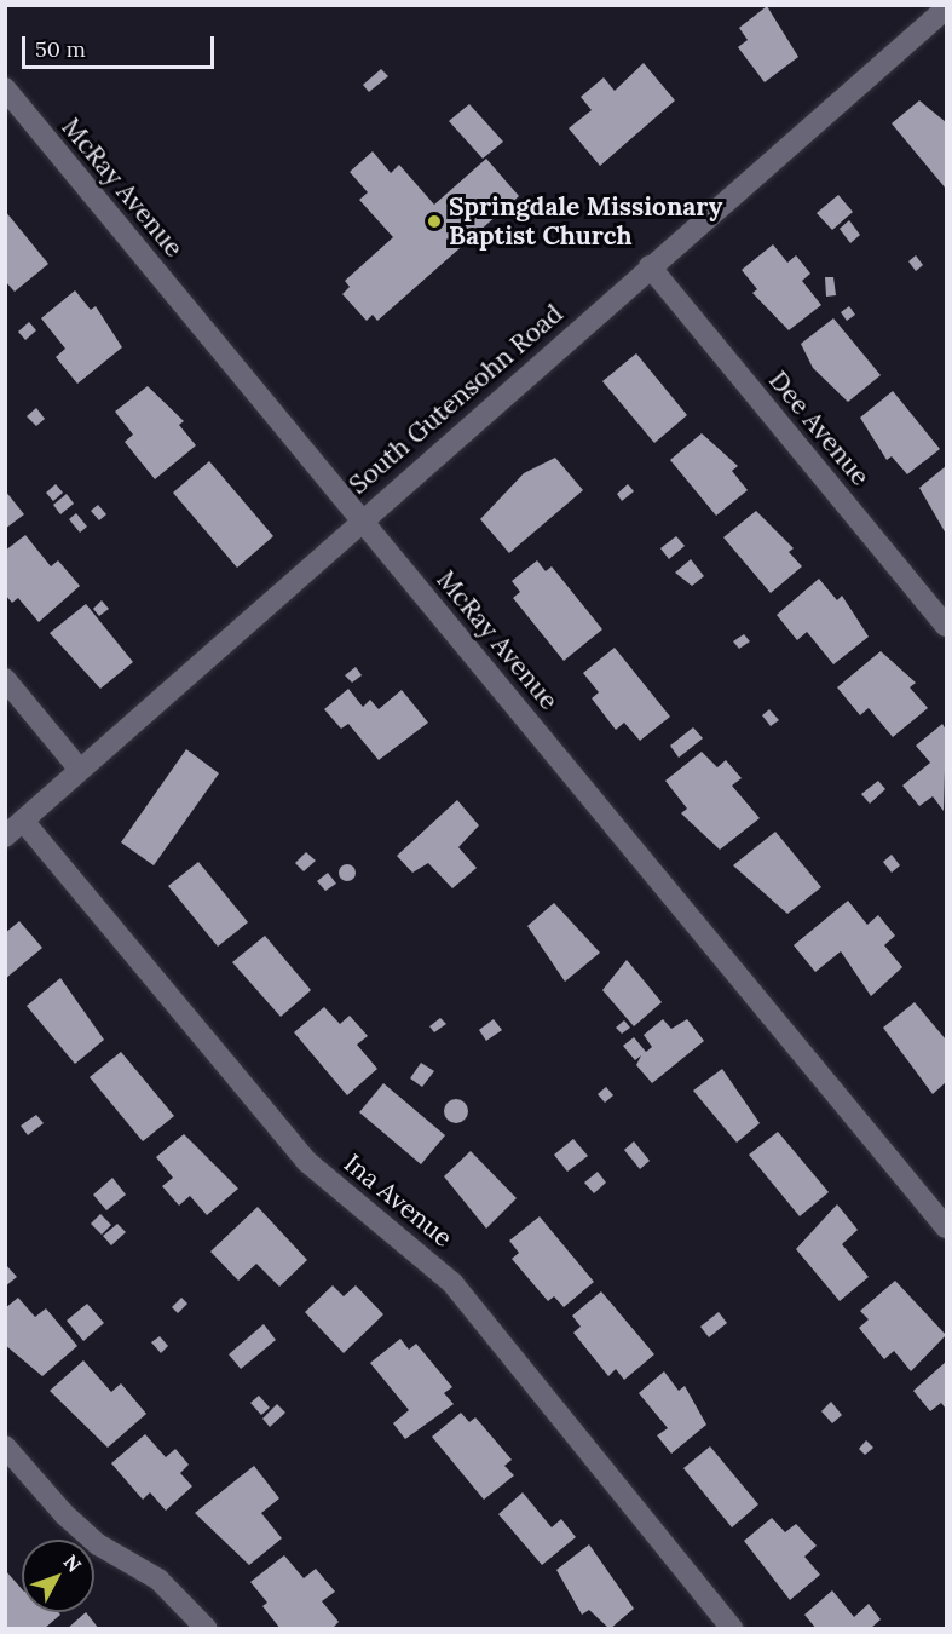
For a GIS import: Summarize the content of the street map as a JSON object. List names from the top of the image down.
{
  "streets": {
    "street": [
      "McRay Avenue",
      "South Gutensohn Road",
      "Dee Avenue",
      "Ina Avenue"
    ]
  },
  "crossings": [
    ["McRay Avenue", "South Gutensohn Road"],
    ["South Gutensohn Road", "Dee Avenue"],
    ["South Gutensohn Road", "Ina Avenue"]
  ],
  "places": ["Springdale Missionary Baptist Church"],
  "scale_bar": "50 m",
  "north": "top right"
}
